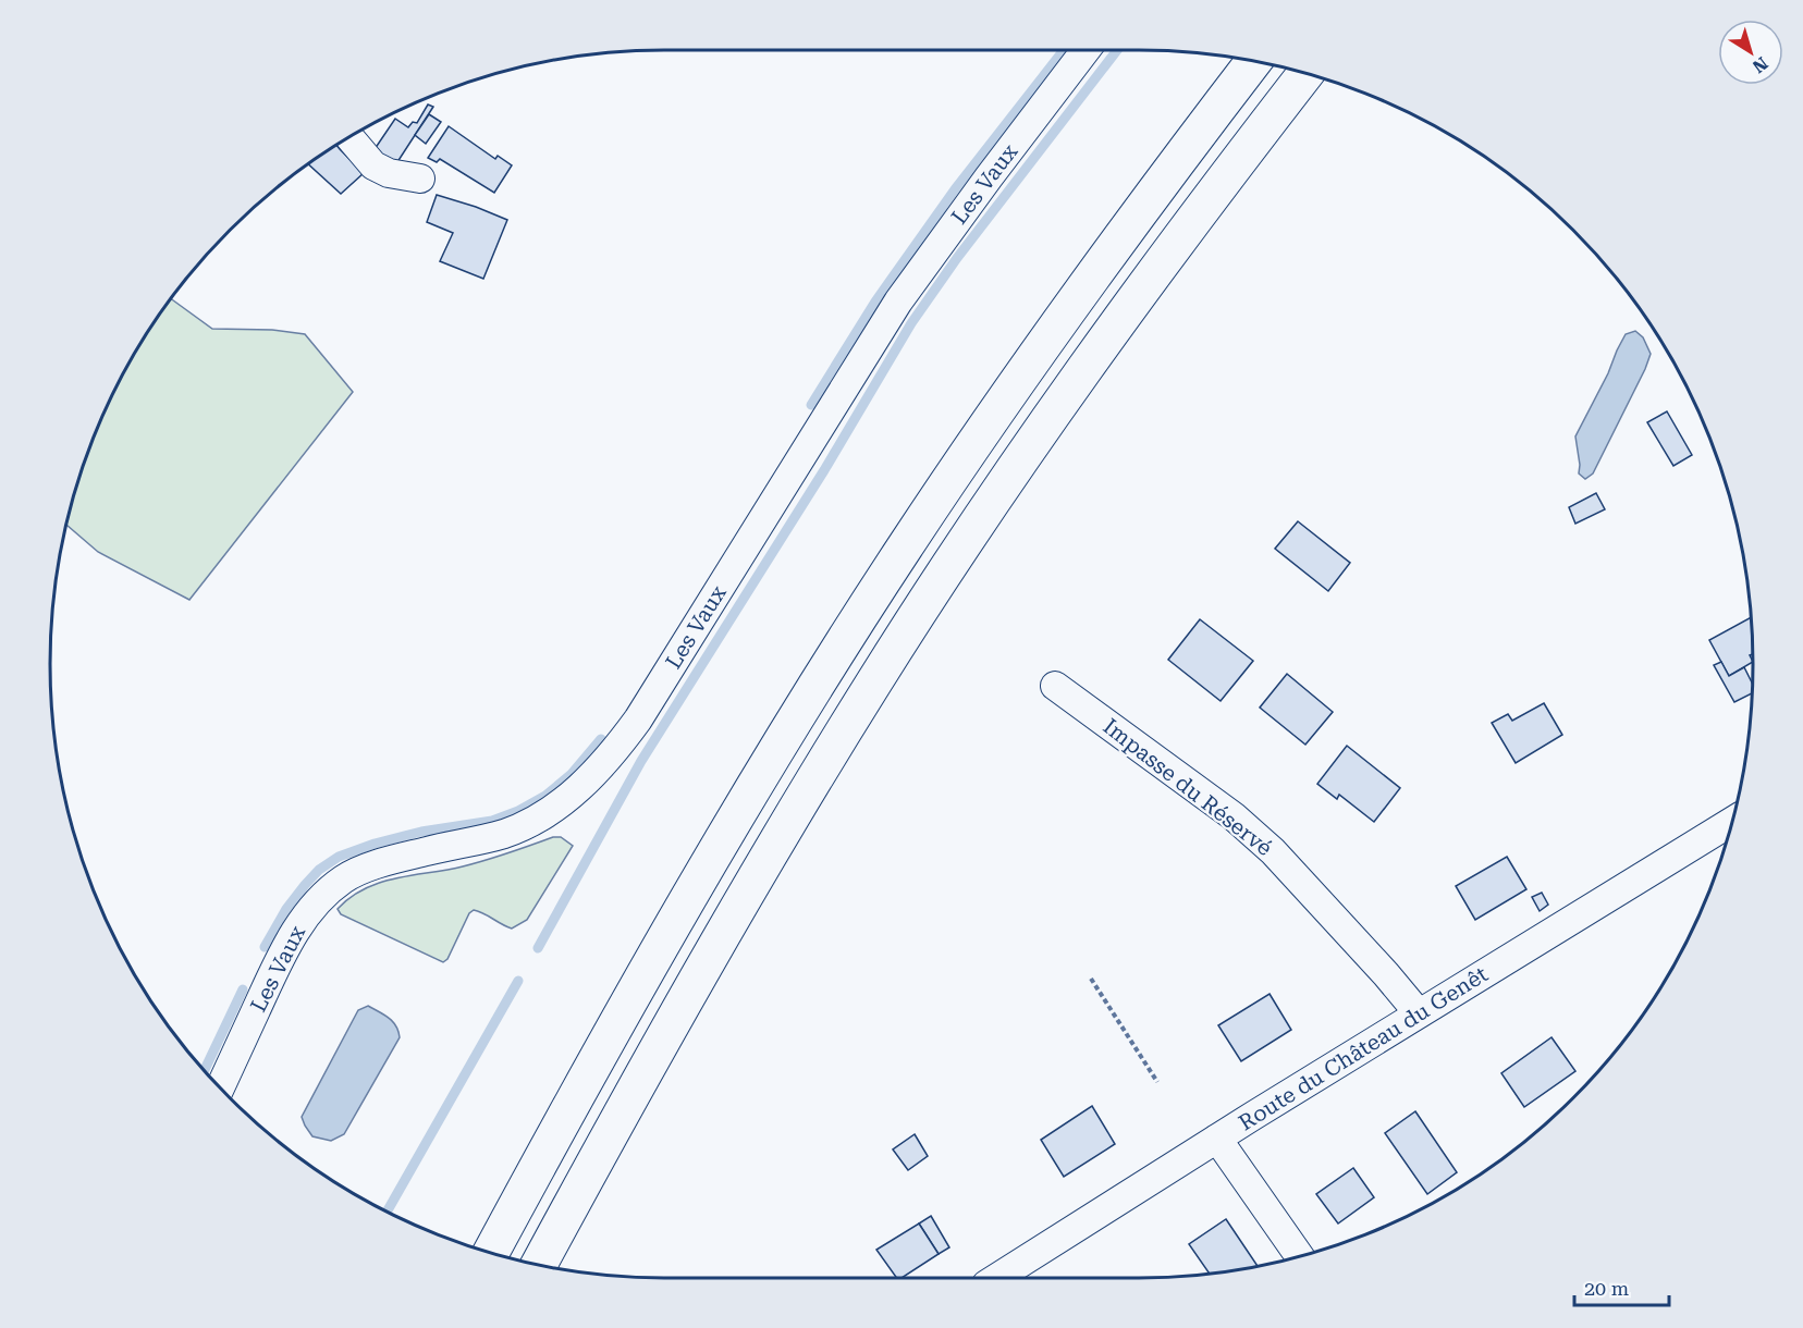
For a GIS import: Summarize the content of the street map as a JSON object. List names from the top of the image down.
{
  "streets": {
    "street": ["Les Vaux", "Impasse du Réservé", "Route du Château du Genêt"]
  },
  "crossings": [
    ["Impasse du Réservé", "Route du Château du Genêt"]
  ],
  "scale_bar": "20 m",
  "north": "bottom right"
}
